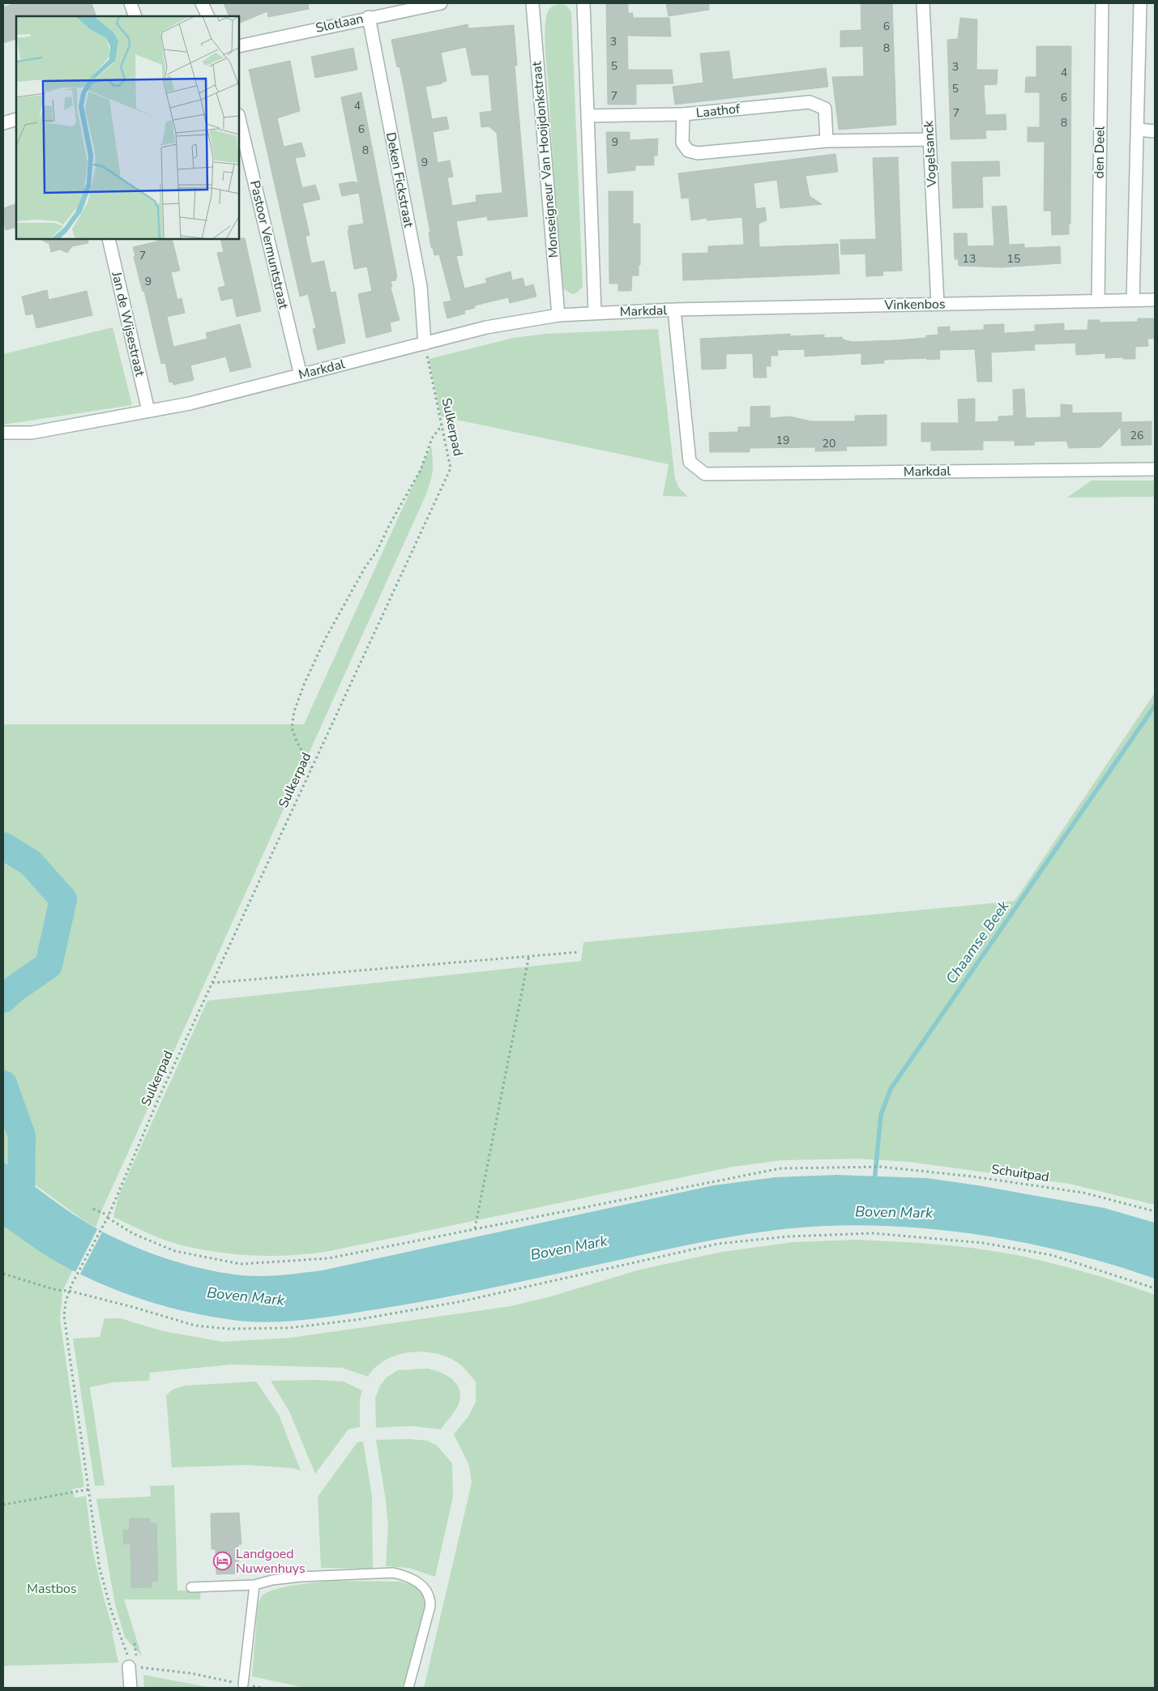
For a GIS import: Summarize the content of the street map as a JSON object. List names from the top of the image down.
{
  "streets": {
    "street": [
      "Slotlaan",
      "Laathof",
      "den Deel",
      "Vogelsanck",
      "Monseigneur Van Hooijdonkstraat",
      "Deken Fickstraat",
      "Pastoor Vermuntstraat",
      "Vinkenbos",
      "Markdal",
      "Jan de Wijsestraat"
    ],
    "path": ["Sulkerpad", "Schuitpad"]
  },
  "crossings": [
    ["Slotlaan", "Deken Fickstraat"],
    ["Laathof", "Vogelsanck"],
    ["den Deel", "Vinkenbos"],
    ["Vogelsanck", "Vinkenbos"],
    ["Monseigneur Van Hooijdonkstraat", "Markdal"],
    ["Deken Fickstraat", "Markdal"],
    ["Deken Fickstraat", "Sulkerpad"],
    ["Pastoor Vermuntstraat", "Markdal"],
    ["Vinkenbos", "Markdal"],
    ["Markdal", "Jan de Wijsestraat"],
    ["Markdal", "Sulkerpad"],
    ["Sulkerpad", "Schuitpad"]
  ],
  "water": ["Chaamse Beek", "Boven Mark"],
  "parks": ["Mastbos"],
  "places": {
    "hotel": ["Landgoed Nuwenhuys"]
  },
  "house_numbers": [
    "6",
    "3",
    "8",
    "5",
    "3",
    "4",
    "5",
    "7",
    "6",
    "4",
    "7",
    "8",
    "6",
    "9",
    "8",
    "9",
    "7",
    "13",
    "15",
    "9",
    "26",
    "19",
    "20"
  ]
}
